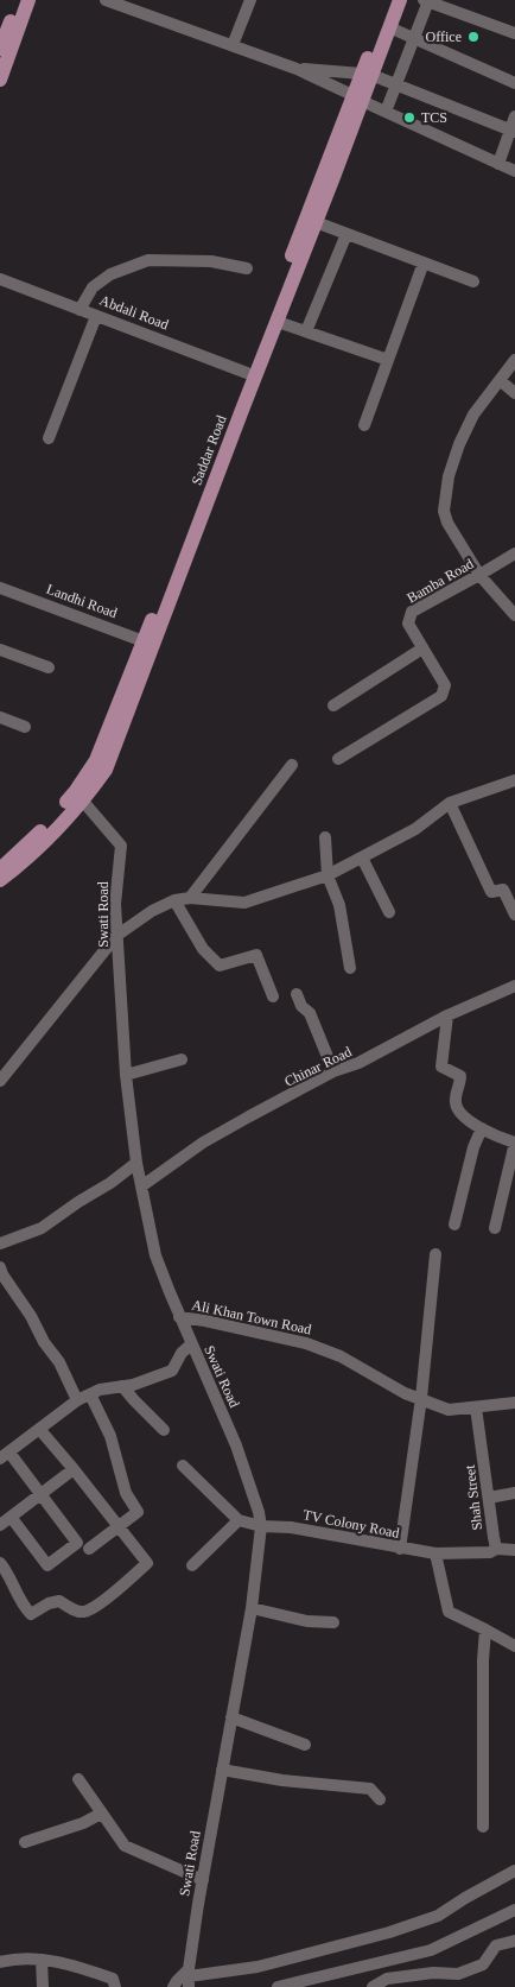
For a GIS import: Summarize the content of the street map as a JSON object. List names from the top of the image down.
{
  "streets": {
    "main road": ["Saddar Road"],
    "street": [
      "Abdali Road",
      "Bamba Road",
      "Landhi Road",
      "Swati Road",
      "Chinar Road",
      "Ali Khan Town Road",
      "Shah Street",
      "TV Colony Road"
    ]
  },
  "crossings": [
    ["Abdali Road", "Saddar Road"],
    ["Saddar Road", "Landhi Road"],
    ["Saddar Road", "Swati Road"],
    ["Swati Road", "Chinar Road"],
    ["Swati Road", "Ali Khan Town Road"],
    ["Swati Road", "TV Colony Road"],
    ["Ali Khan Town Road", "Shah Street"],
    ["Shah Street", "TV Colony Road"]
  ],
  "places": ["Office", "TCS"]
}
